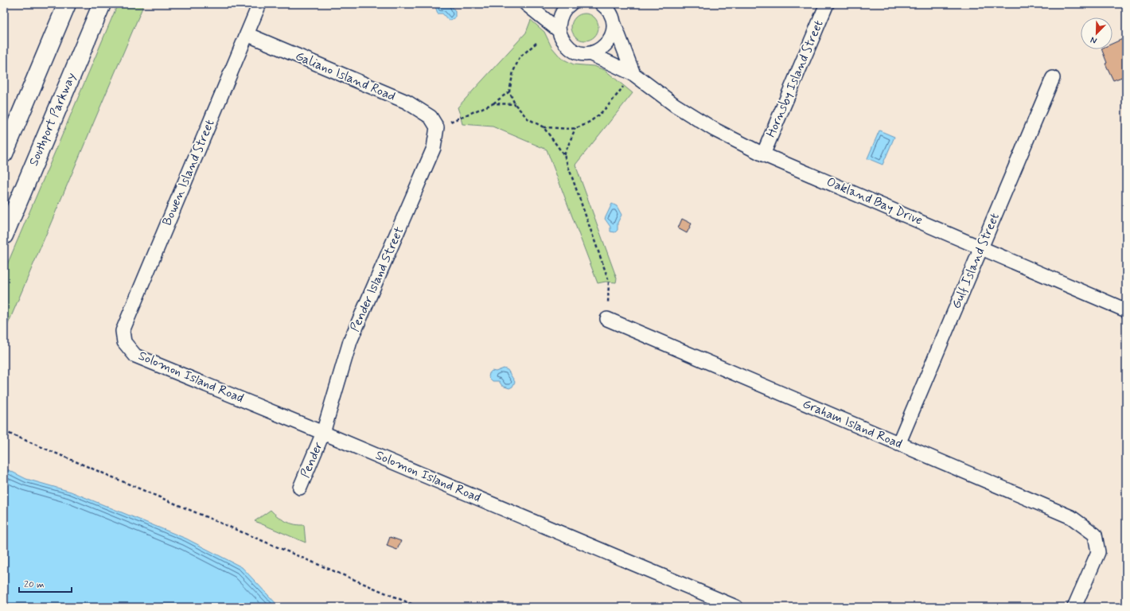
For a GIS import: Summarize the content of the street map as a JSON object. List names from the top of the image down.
{
  "streets": {
    "main road": ["Southport Parkway"],
    "street": [
      "Galiano Island Road",
      "Hornsby Island Street",
      "Bowen Island Street",
      "Oakland Bay Drive",
      "Gulf Island Street",
      "Pender Island Street",
      "Solomon Island Road",
      "Graham Island Road",
      "Pender"
    ]
  },
  "crossings": [
    ["Galiano Island Road", "Bowen Island Street"],
    ["Galiano Island Road", "Pender Island Street"],
    ["Hornsby Island Street", "Oakland Bay Drive"],
    ["Bowen Island Street", "Solomon Island Road"],
    ["Oakland Bay Drive", "Gulf Island Street"],
    ["Gulf Island Street", "Graham Island Road"],
    ["Pender Island Street", "Solomon Island Road"],
    ["Pender Island Street", "Pender"],
    ["Solomon Island Road", "Pender"]
  ],
  "scale_bar": "20 m",
  "north": "bottom left"
}
